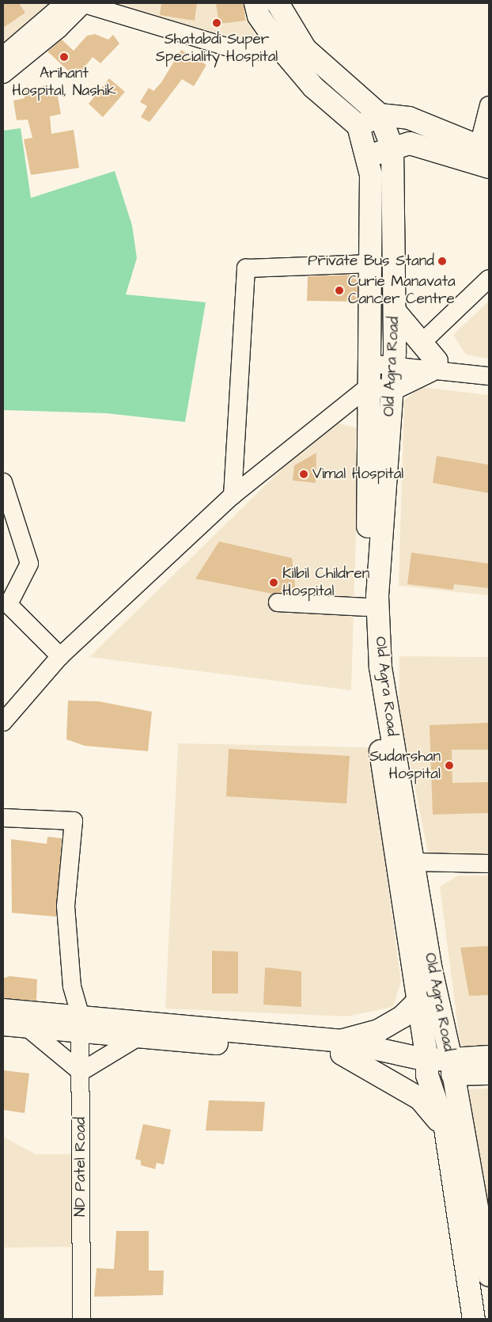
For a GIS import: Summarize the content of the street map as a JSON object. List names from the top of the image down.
{
  "streets": {
    "main road": ["Old Agra Road"],
    "street": ["ND Patel Road"]
  },
  "places": [
    "Shatabdi Super Speciality Hospital",
    "Arihant Hospital, Nashik",
    "Private Bus Stand",
    "Curie Manavata Cancer Centre",
    "Vimal Hospital",
    "Kilbil Children Hospital",
    "Sudarshan Hospital"
  ]
}
